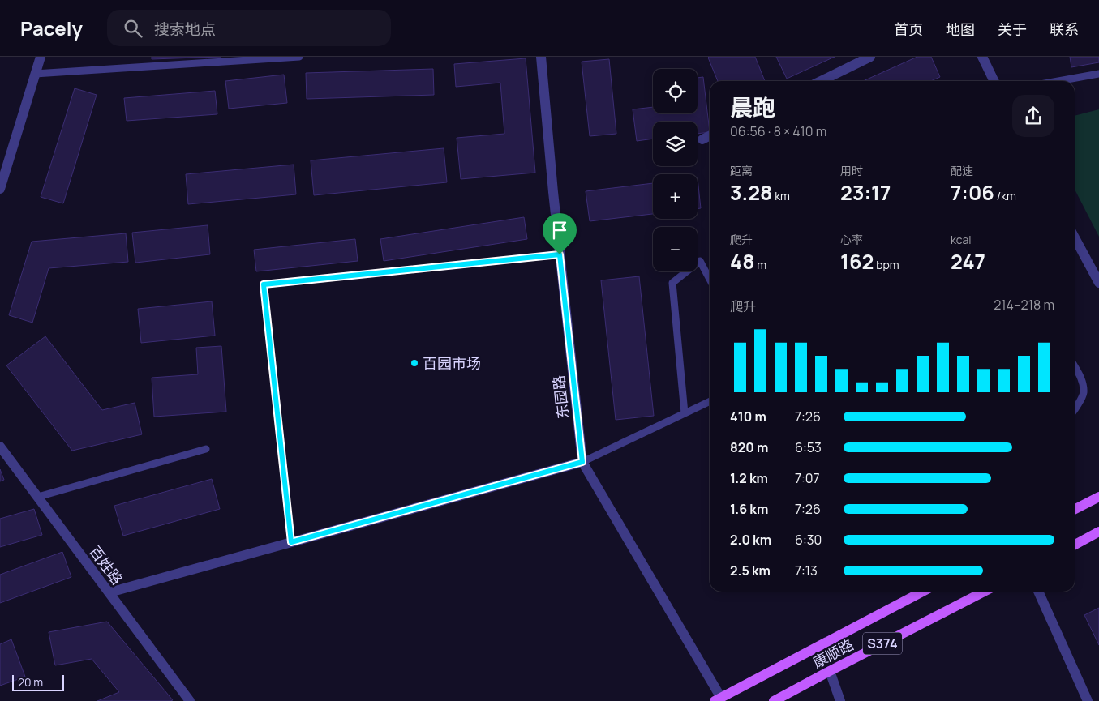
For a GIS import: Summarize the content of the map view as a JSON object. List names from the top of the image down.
{
  "streets": {
    "main road": ["S374", "康顺路"],
    "street": ["东园路", "百姓路"]
  },
  "crossings": [
    ["东园路", "康顺路"]
  ],
  "places": ["百园市场"],
  "scale_bar": "20 m",
  "page": {
    "header": "Pacely",
    "search": "搜索地点",
    "nav": [
      "首页",
      "地图",
      "关于",
      "联系"
    ],
    "map_buttons": ["+", "−"],
    "heading": ["晨跑", "06:56 · 8 × 410 m"],
    "stats": [
      ["距离", "3.28 km"],
      ["用时", "23:17"],
      ["配速", "7:06 /km"],
      ["爬升", "48 m"],
      ["心率", "162 bpm"],
      ["kcal", "247"]
    ],
    "chart": ["爬升", "214–218 m"],
    "list": [
      {
        "name": "410 m",
        "note": "7:26"
      },
      {
        "name": "820 m",
        "note": "6:53"
      },
      {
        "name": "1.2 km",
        "note": "7:07"
      },
      {
        "name": "1.6 km",
        "note": "7:26"
      },
      {
        "name": "2.0 km",
        "note": "6:30"
      },
      {
        "name": "2.5 km",
        "note": "7:13"
      }
    ],
    "scale": "20 m"
  }
}
